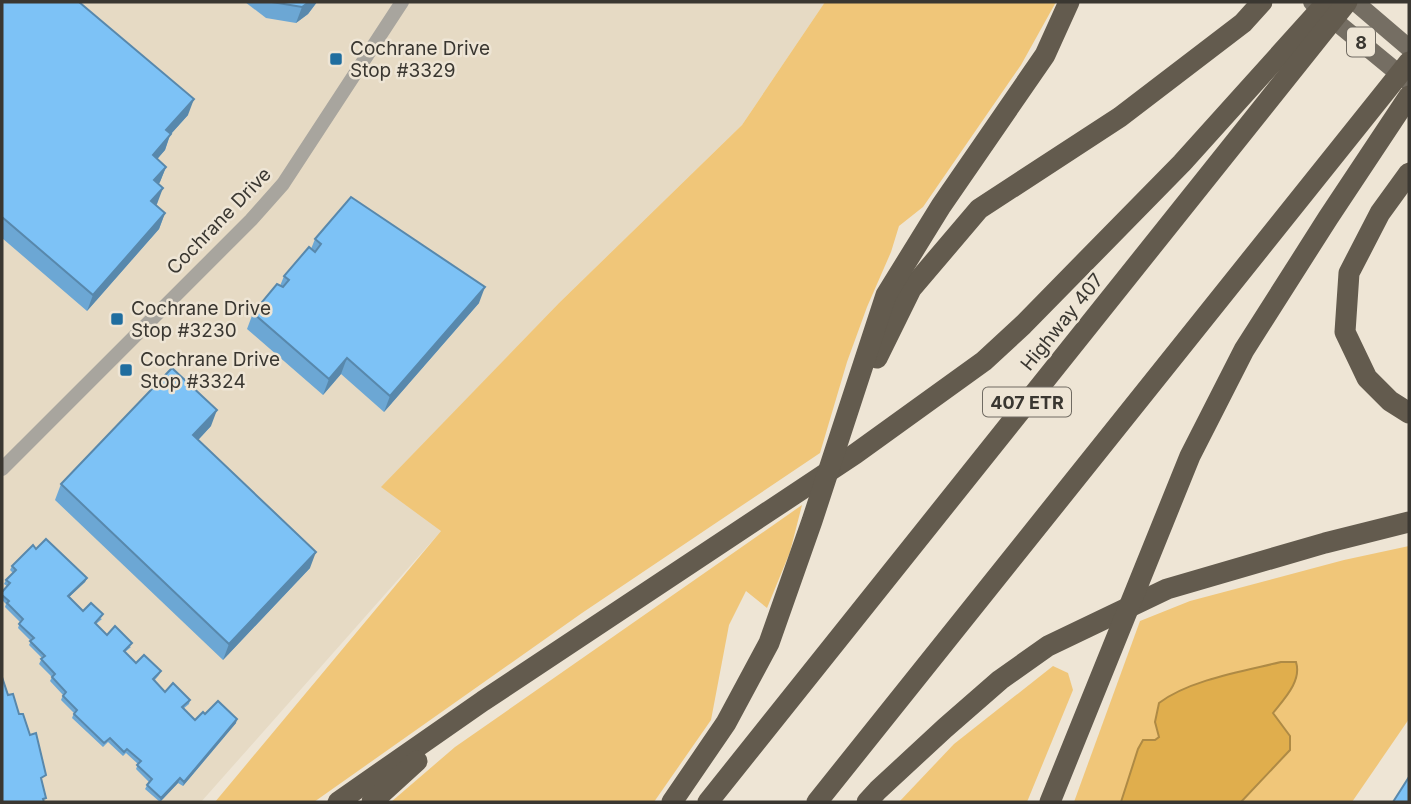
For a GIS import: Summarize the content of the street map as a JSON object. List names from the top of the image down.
{
  "streets": {
    "highway": ["Highway 407", "407 ETR"],
    "main road": ["8"],
    "street": ["Cochrane Drive"]
  },
  "places": {
    "transit": ["Cochrane Drive Stop #3329", "Cochrane Drive Stop #3230", "Cochrane Drive Stop #3324"]
  }
}
